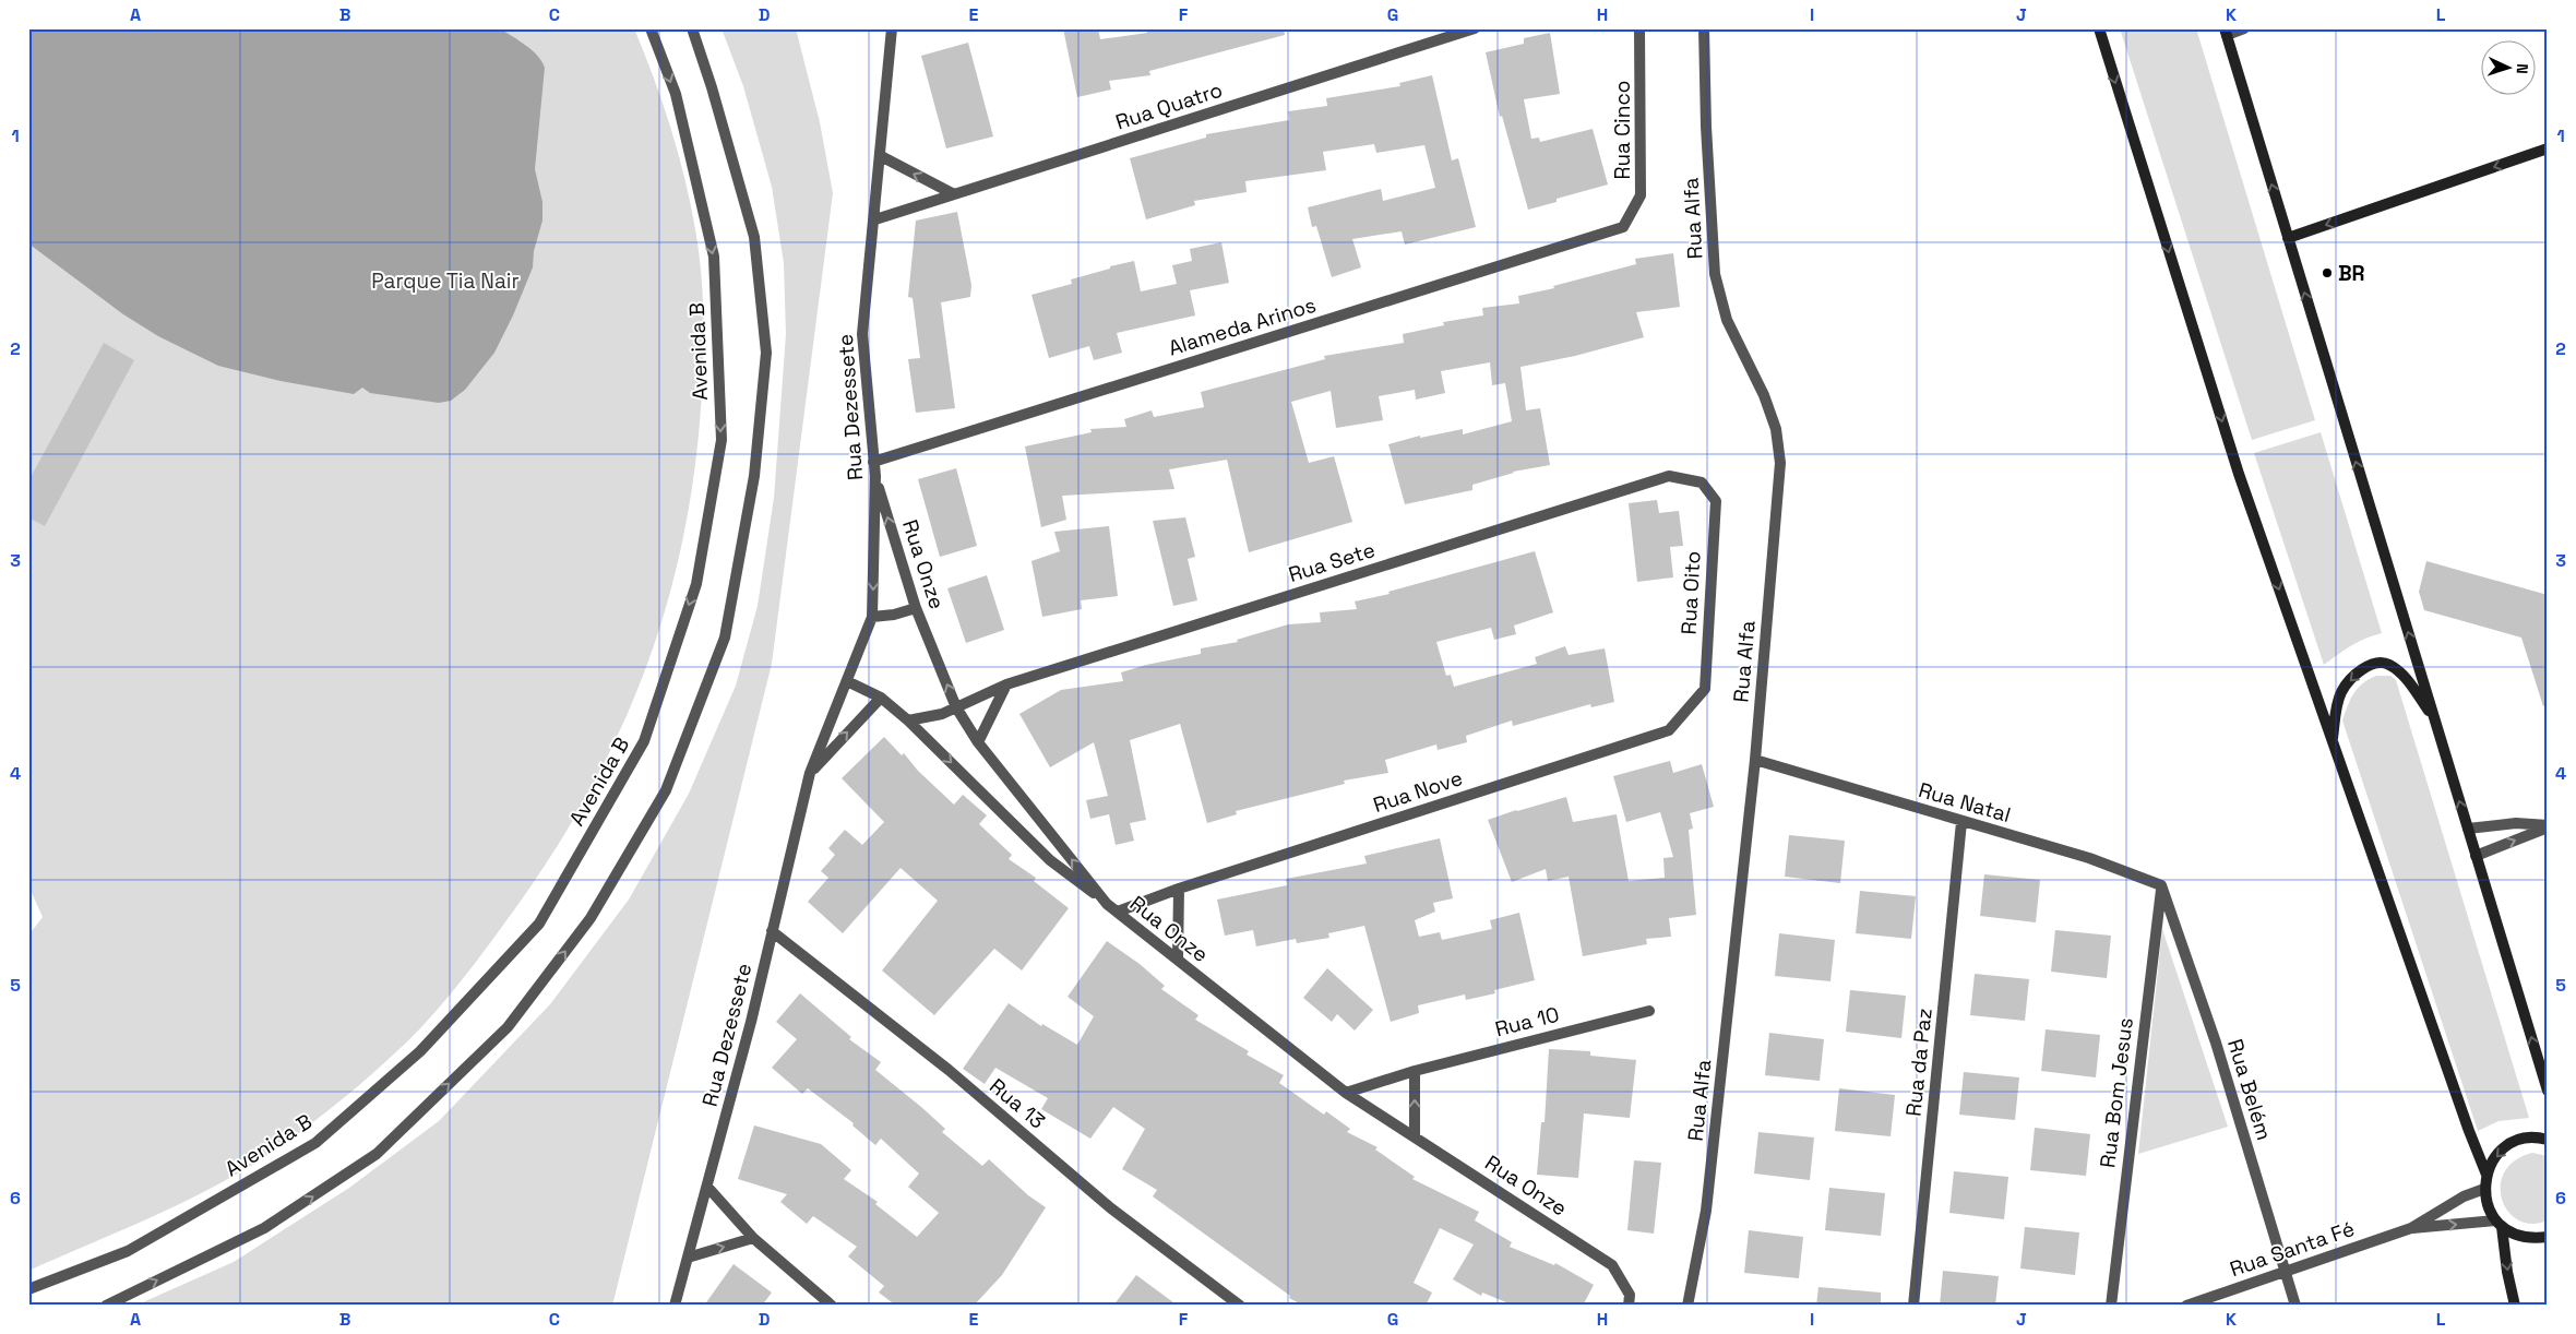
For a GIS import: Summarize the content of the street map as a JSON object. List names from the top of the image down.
{
  "streets": {
    "street": [
      "Rua Quatro",
      "Rua Cinco",
      "Rua Alfa",
      "Alameda Arinos",
      "Avenida B",
      "Rua Dezessete",
      "Rua Sete",
      "Rua Onze",
      "Rua Oito",
      "Rua Nove",
      "Rua Natal",
      "Rua 10",
      "Rua da Paz",
      "Rua Belém",
      "Rua Bom Jesus",
      "Rua 13",
      "Rua Santa Fé"
    ]
  },
  "crossings": [
    ["Rua Quatro", "Rua Dezessete"],
    ["Rua Cinco", "Alameda Arinos"],
    ["Rua Alfa", "Rua Natal"],
    ["Alameda Arinos", "Rua Dezessete"],
    ["Rua Dezessete", "Rua Onze"],
    ["Rua Dezessete", "Rua 13"],
    ["Rua Sete", "Rua Onze"],
    ["Rua Sete", "Rua Oito"],
    ["Rua Onze", "Rua Nove"],
    ["Rua Onze", "Rua 10"],
    ["Rua Oito", "Rua Nove"],
    ["Rua Natal", "Rua da Paz"],
    ["Rua Natal", "Rua Belém"],
    ["Rua Natal", "Rua Bom Jesus"],
    ["Rua Belém", "Rua Bom Jesus"],
    ["Rua Belém", "Rua Santa Fé"]
  ],
  "one_way": ["Avenida B"],
  "parks": ["Parque Tia Nair"],
  "places": ["BR"],
  "north": "right",
  "grid": {
    "columns": [
      "A",
      "B",
      "C",
      "D",
      "E",
      "F",
      "G",
      "H",
      "I",
      "J",
      "K",
      "L"
    ],
    "rows": [
      "1",
      "2",
      "3",
      "4",
      "5",
      "6"
    ]
  }
}
